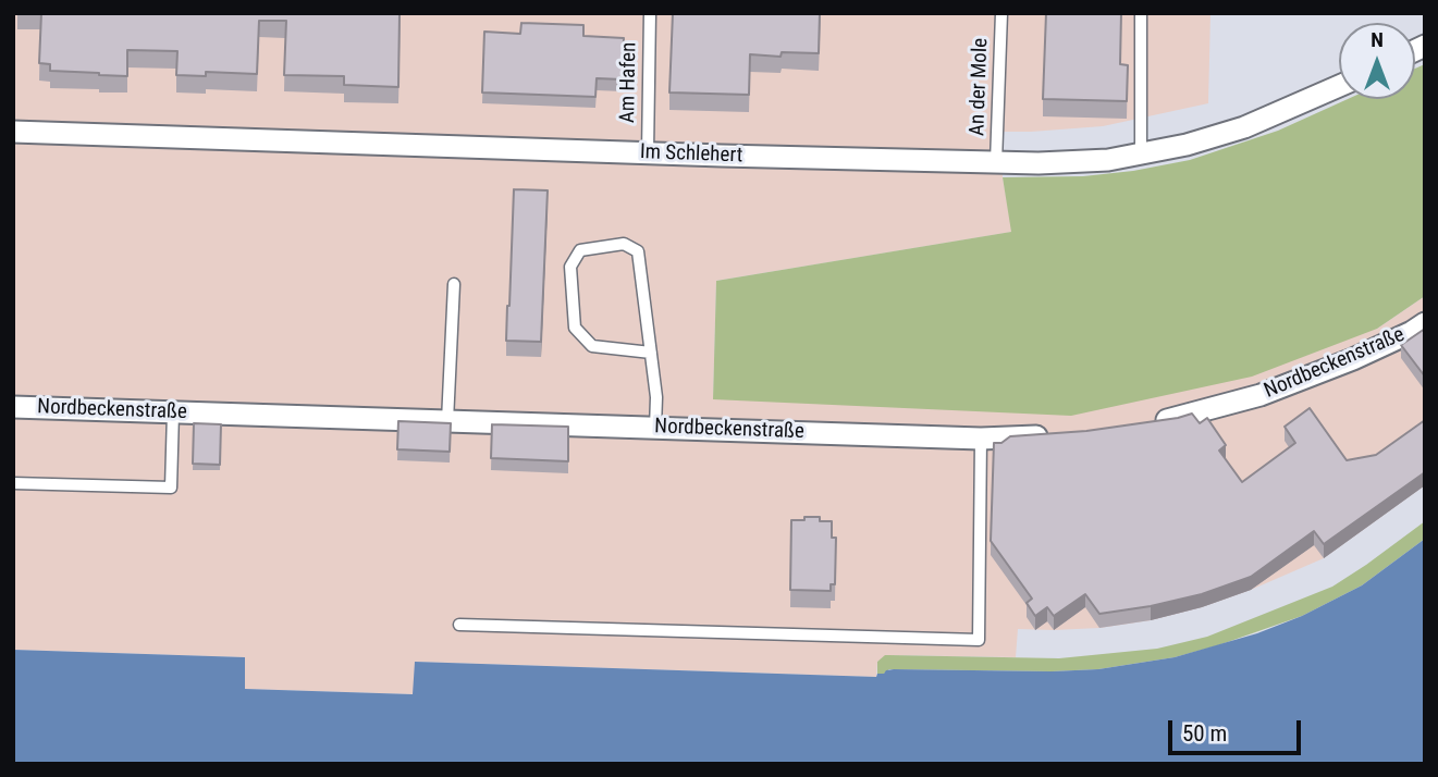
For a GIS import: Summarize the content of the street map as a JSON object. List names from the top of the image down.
{
  "streets": {
    "street": ["Im Schlehert", "Nordbeckenstraße"],
    "lane": ["Am Hafen", "An der Mole"]
  },
  "crossings": [
    ["Am Hafen", "Im Schlehert"],
    ["An der Mole", "Im Schlehert"]
  ],
  "scale_bar": "50 m",
  "north": "top"
}
